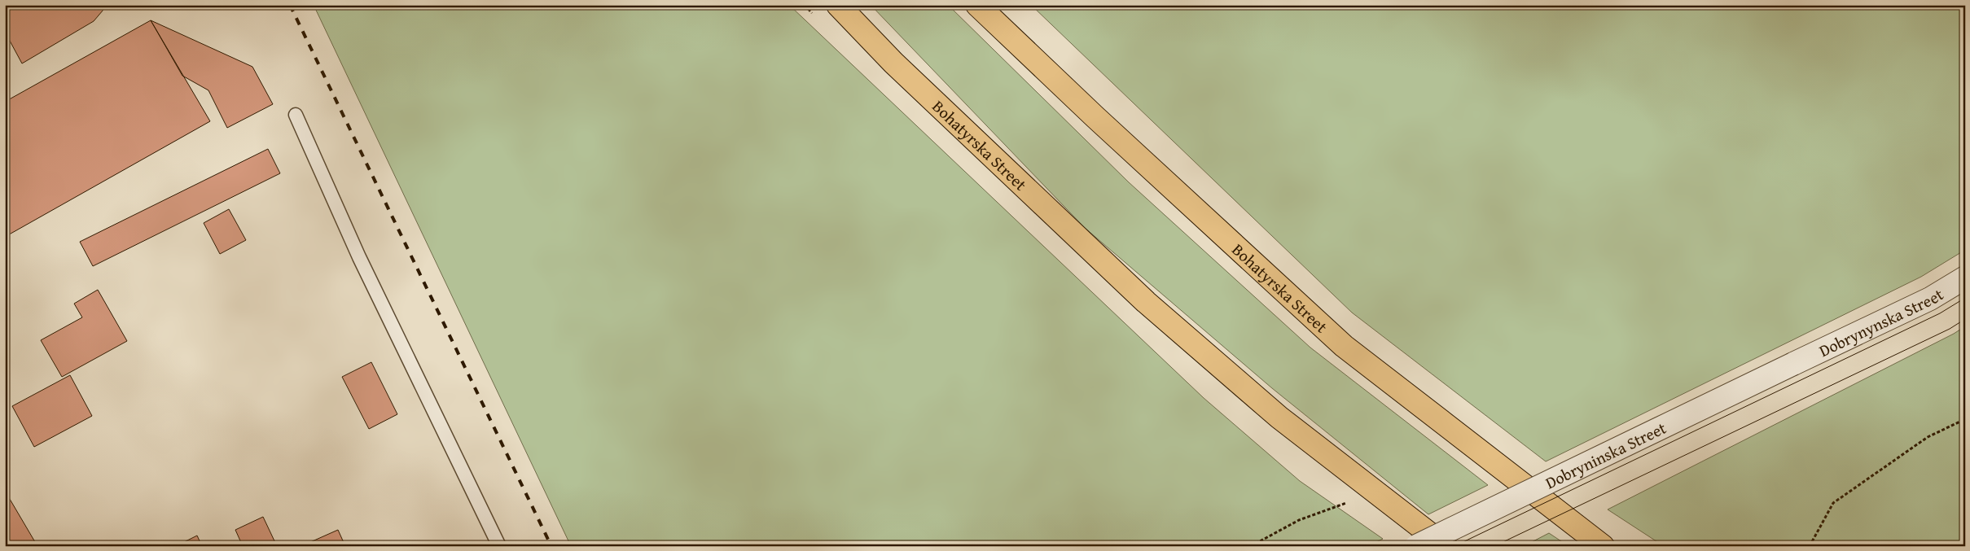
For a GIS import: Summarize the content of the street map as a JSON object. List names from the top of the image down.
{
  "streets": {
    "main road": ["Bohatyrska Street"],
    "street": ["Dobrynynska Street", "Dobryninska Street"]
  },
  "crossings": [
    ["Dobrynynska Street", "Dobryninska Street"]
  ]
}
